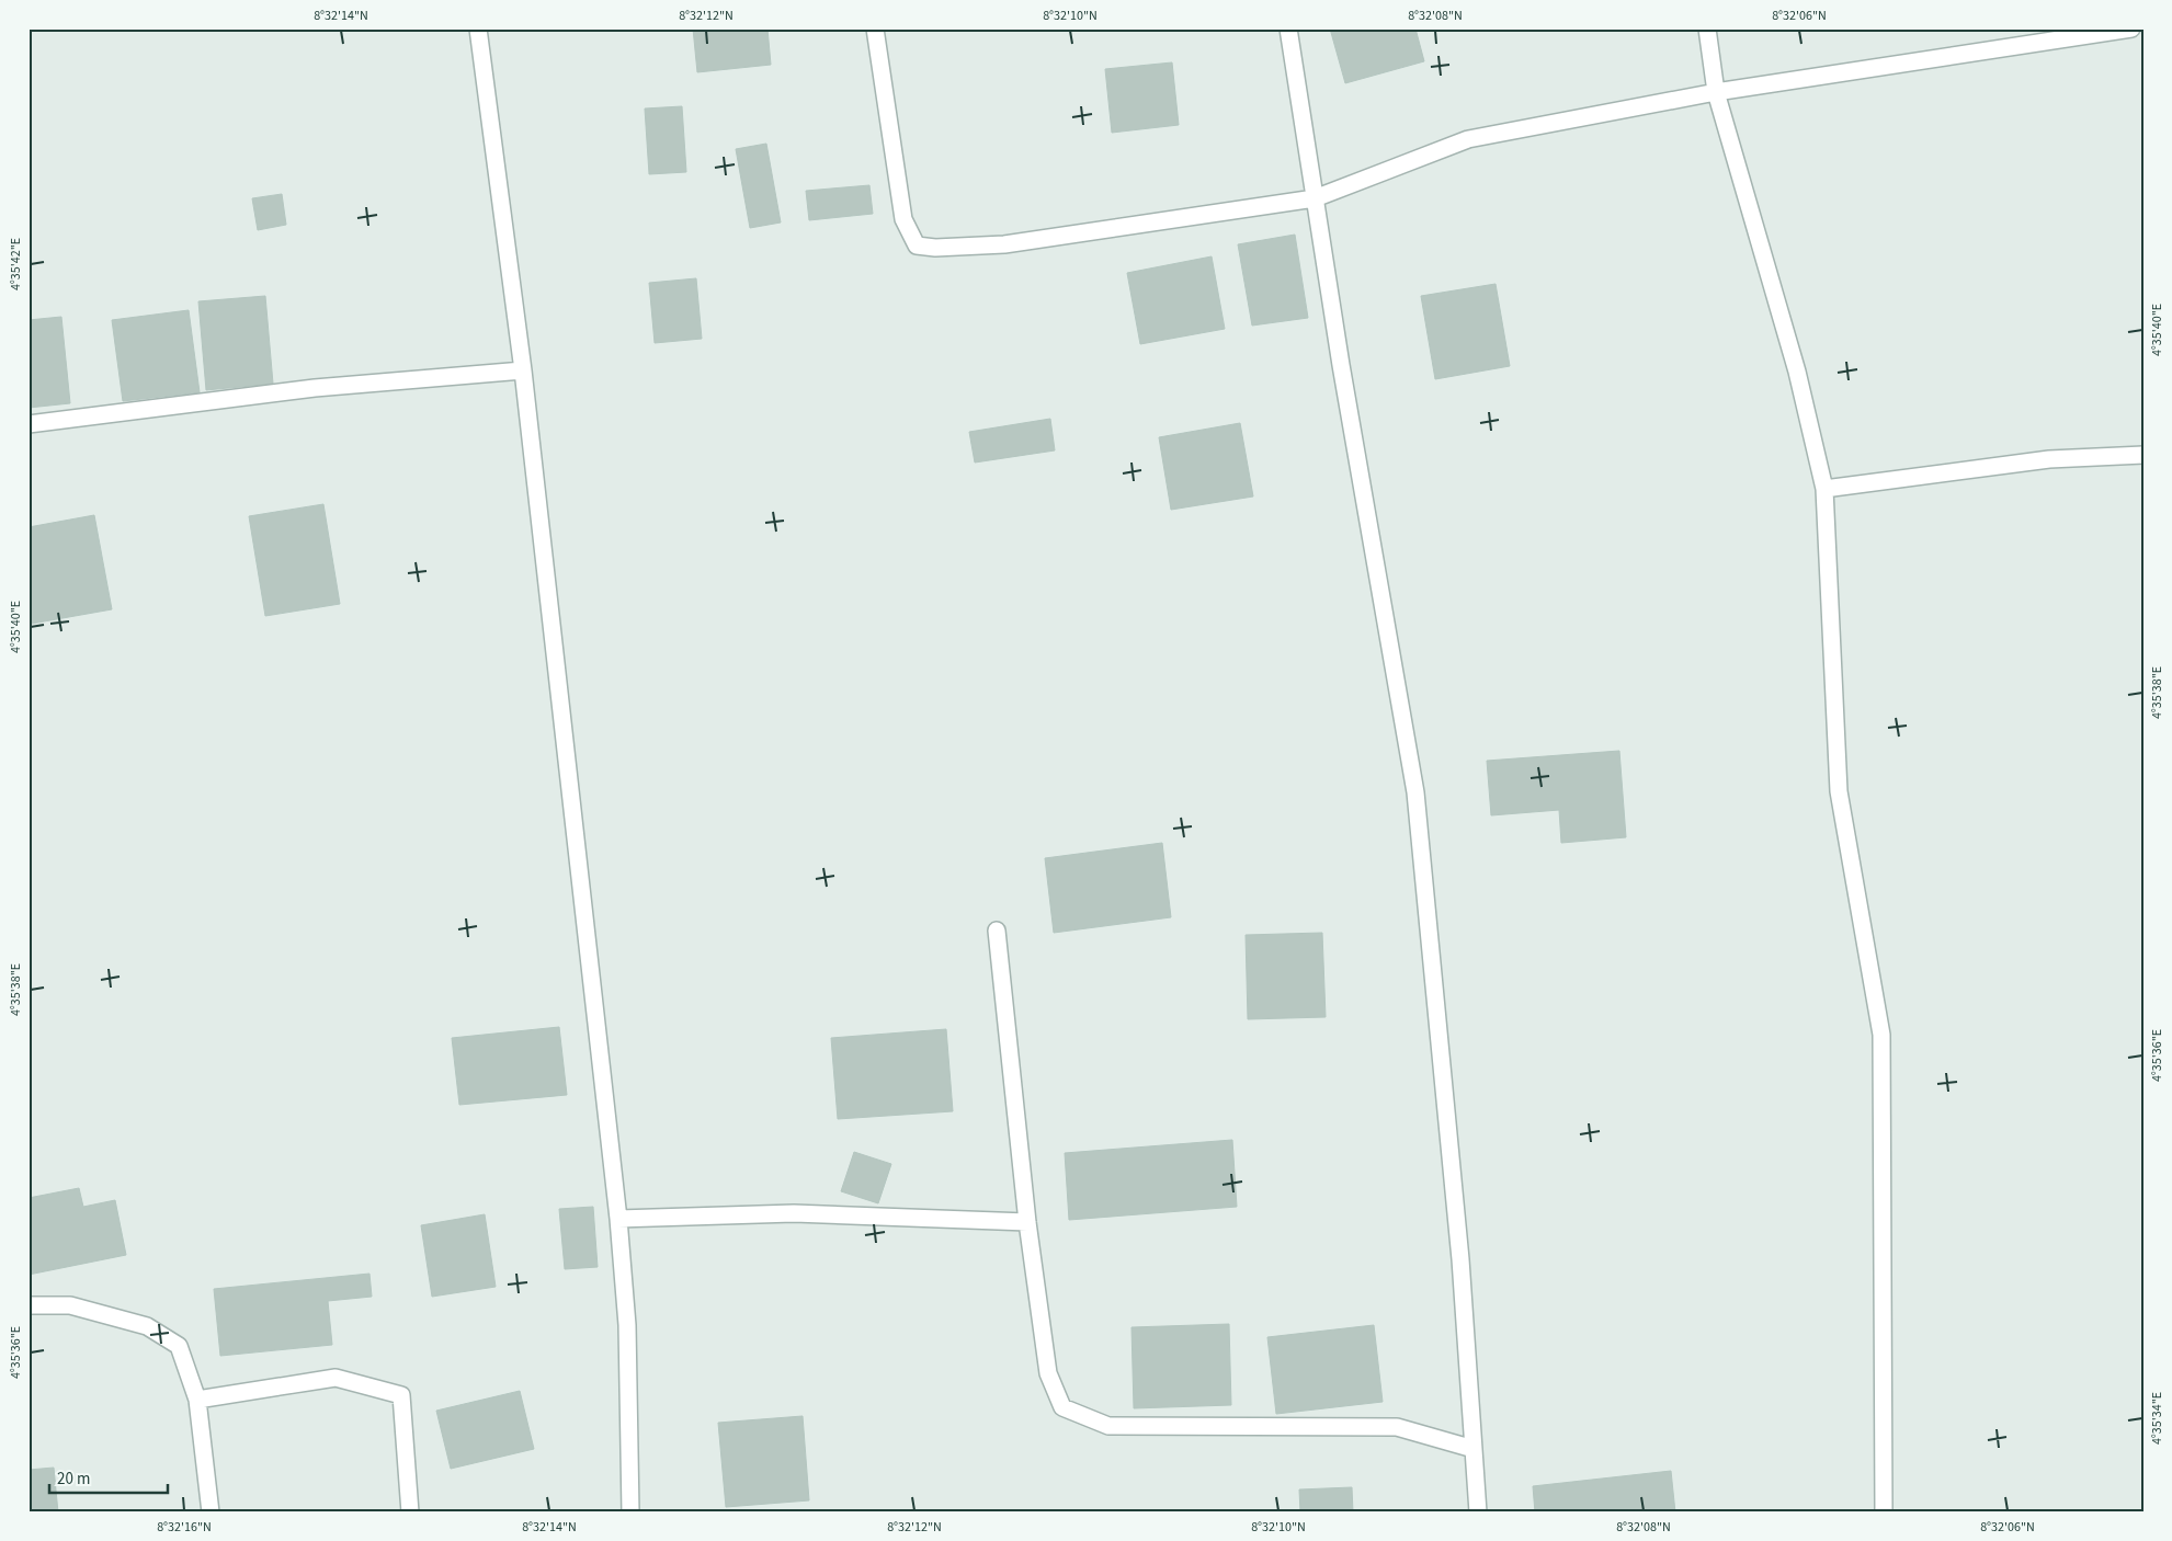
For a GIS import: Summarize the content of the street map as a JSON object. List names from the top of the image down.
{
  "scale_bar": "20 m",
  "coordinates": [
    "8°32'14\"N",
    "8°32'12\"N",
    "8°32'10\"N",
    "8°32'08\"N",
    "8°32'06\"N",
    "4°35'42\"E",
    "4°35'40\"E",
    "4°35'38\"E",
    "4°35'36\"E",
    "4°35'34\"E",
    "8°32'16\"N"
  ]
}
